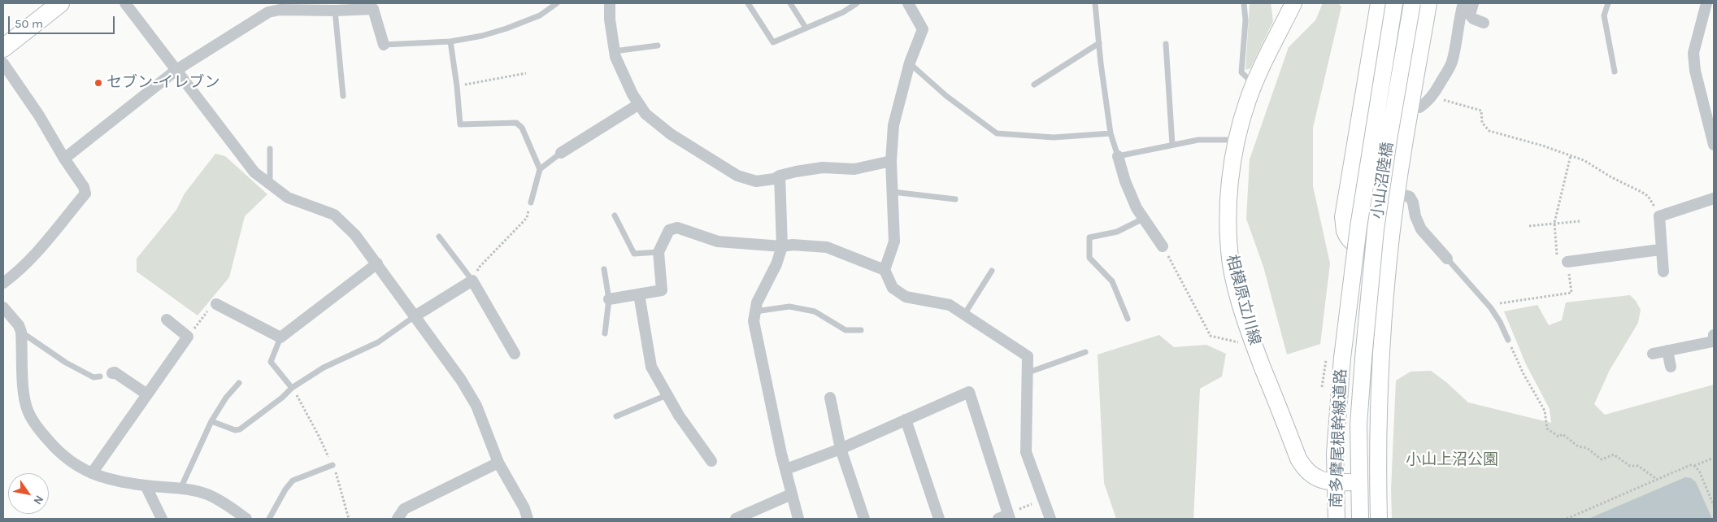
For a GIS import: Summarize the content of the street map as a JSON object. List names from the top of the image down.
{
  "streets": {
    "main road": ["小山沼陸橋", "相模原立川線", "南多摩尾根幹線道路"]
  },
  "crossings": [
    ["小山沼陸橋", "南多摩尾根幹線道路"],
    ["相模原立川線", "南多摩尾根幹線道路"]
  ],
  "parks": ["小山上沼公園"],
  "places": ["セブン-イレブン"],
  "scale_bar": "50 m",
  "north": "bottom right"
}
